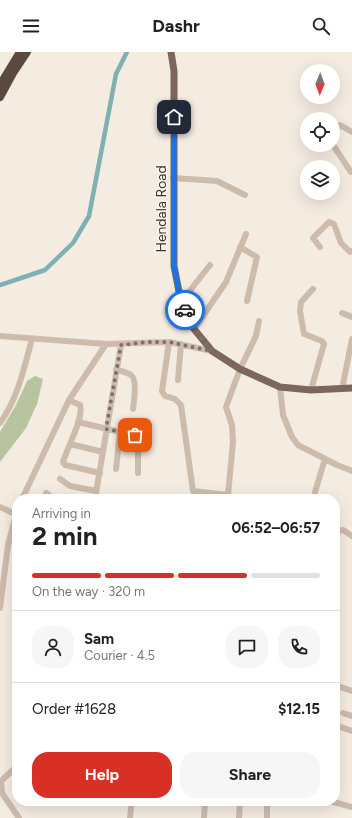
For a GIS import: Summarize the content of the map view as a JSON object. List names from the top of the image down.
{
  "streets": {
    "main road": ["Hendala Road"]
  },
  "north": "bottom",
  "page": {
    "header": "Dashr",
    "heading": ["2 min", "Arriving in", "06:52–06:57"],
    "panel": [
      "Sam",
      "Courier · 4.5",
      "Order #1628",
      "$12.15"
    ],
    "bar": "On the way · 320 m",
    "buttons": ["Help", "Share"]
  }
}
